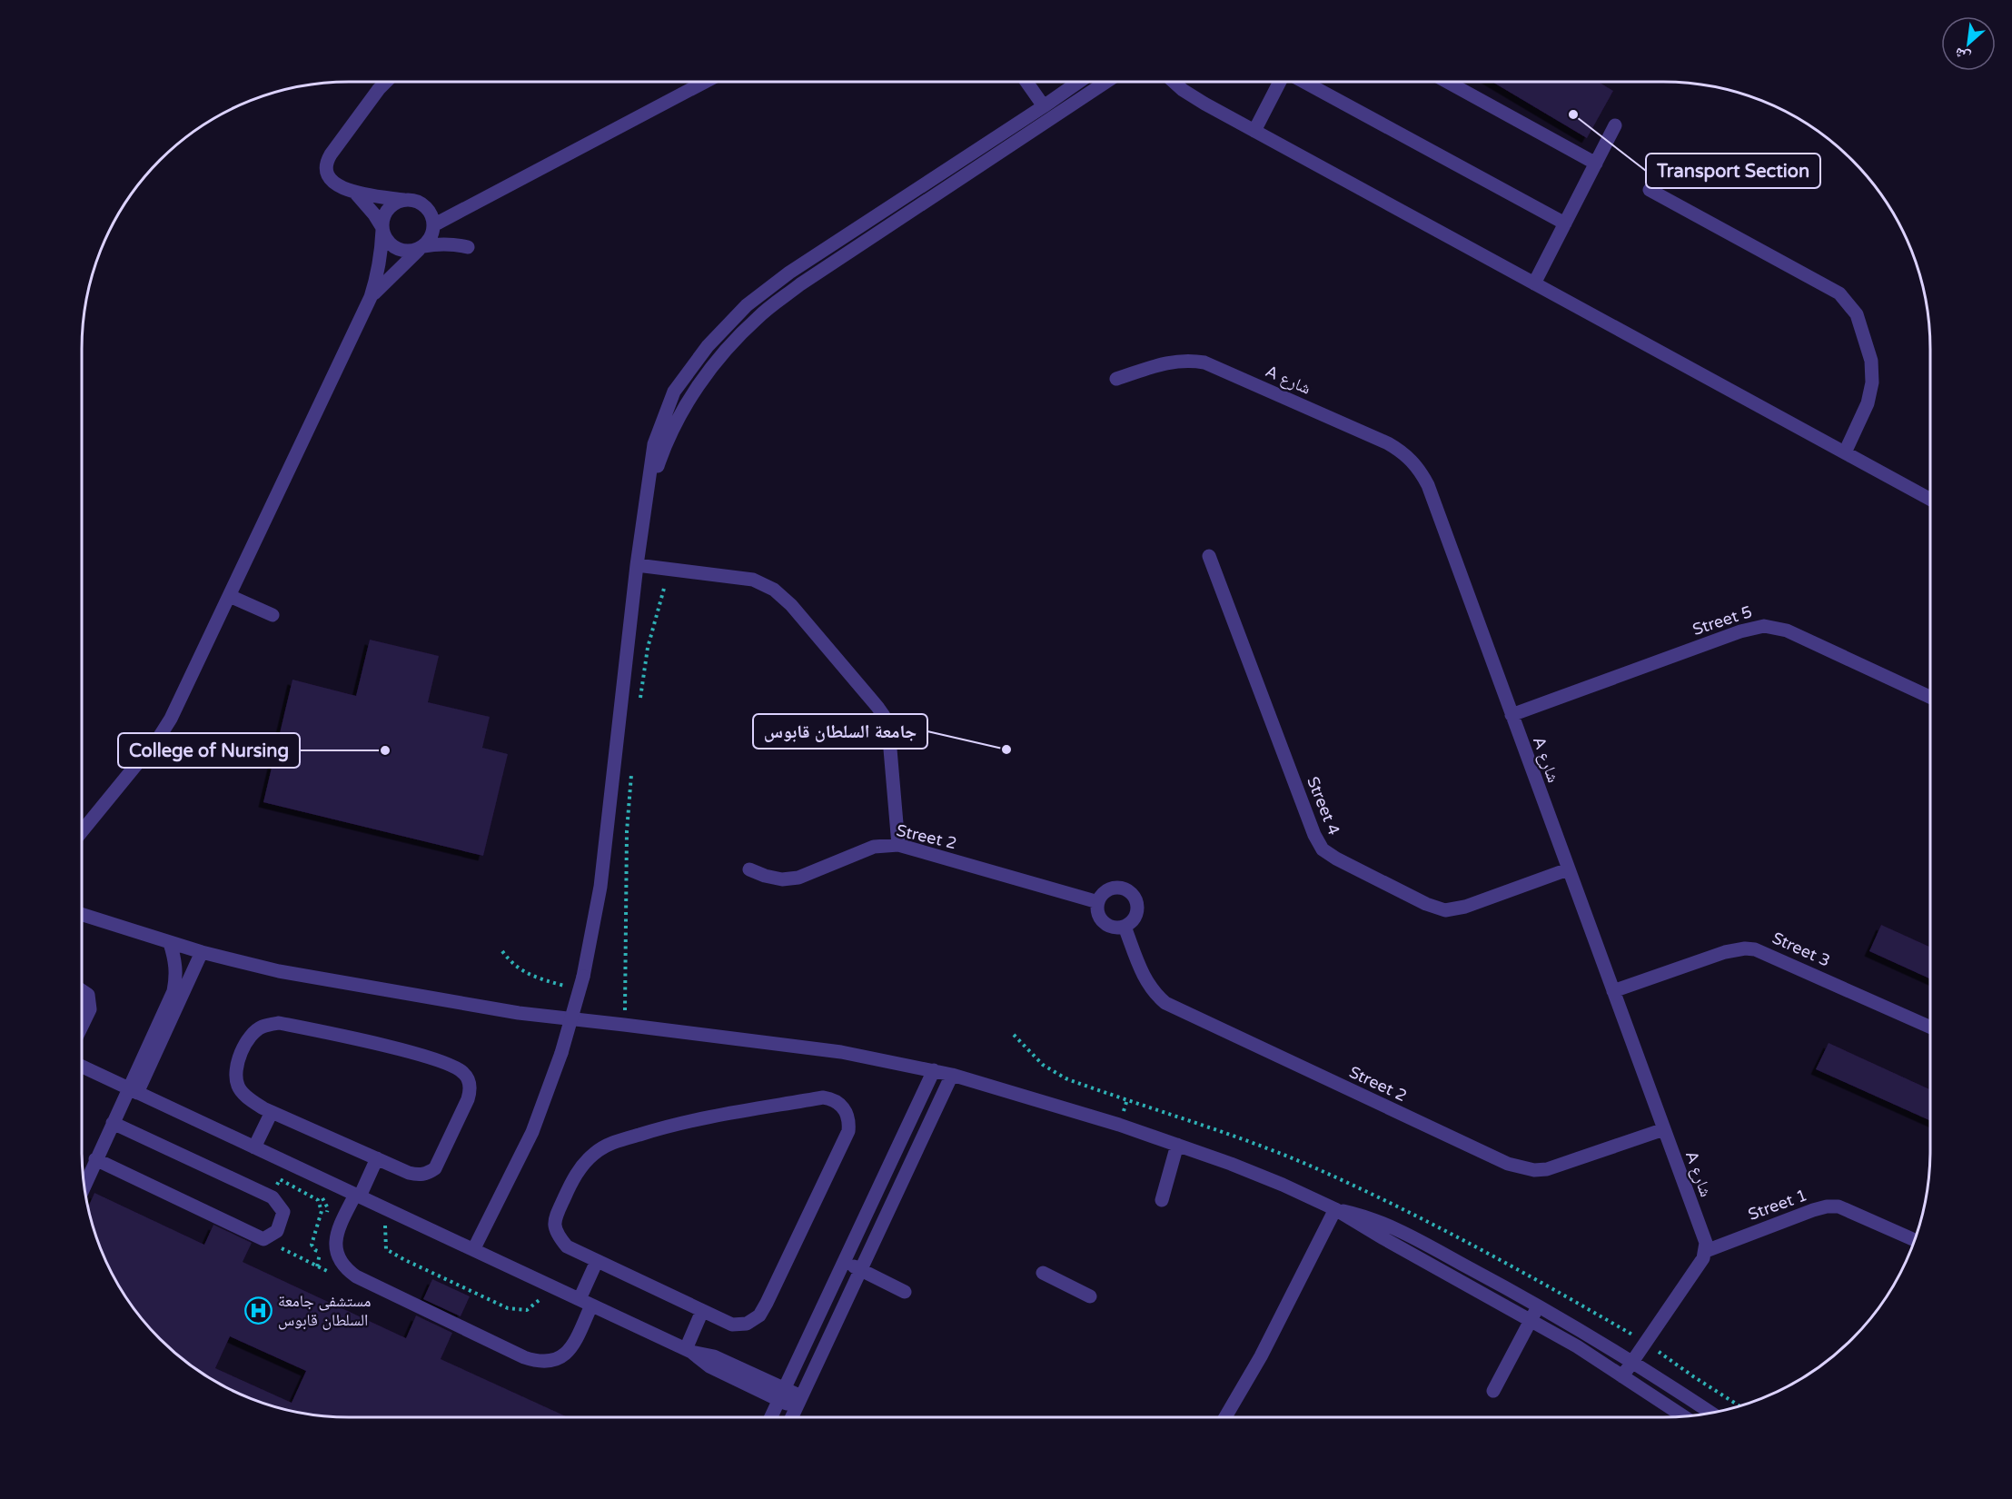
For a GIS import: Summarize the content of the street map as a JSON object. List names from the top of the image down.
{
  "streets": {
    "lane": [
      "A شارع",
      "Street 5",
      "Street 4",
      "Street 2",
      "Street 3",
      "Street 1"
    ]
  },
  "crossings": [
    ["A شارع", "Street 5"],
    ["A شارع", "Street 4"],
    ["A شارع", "Street 2"],
    ["A شارع", "Street 3"],
    ["A شارع", "Street 1"]
  ],
  "places": {
    "other": ["Transport Section", "جامعة السلطان قابوس", "College of Nursing"],
    "hospital": ["مستشفى جامعة السلطان قابوس"]
  },
  "north": "bottom left"
}
